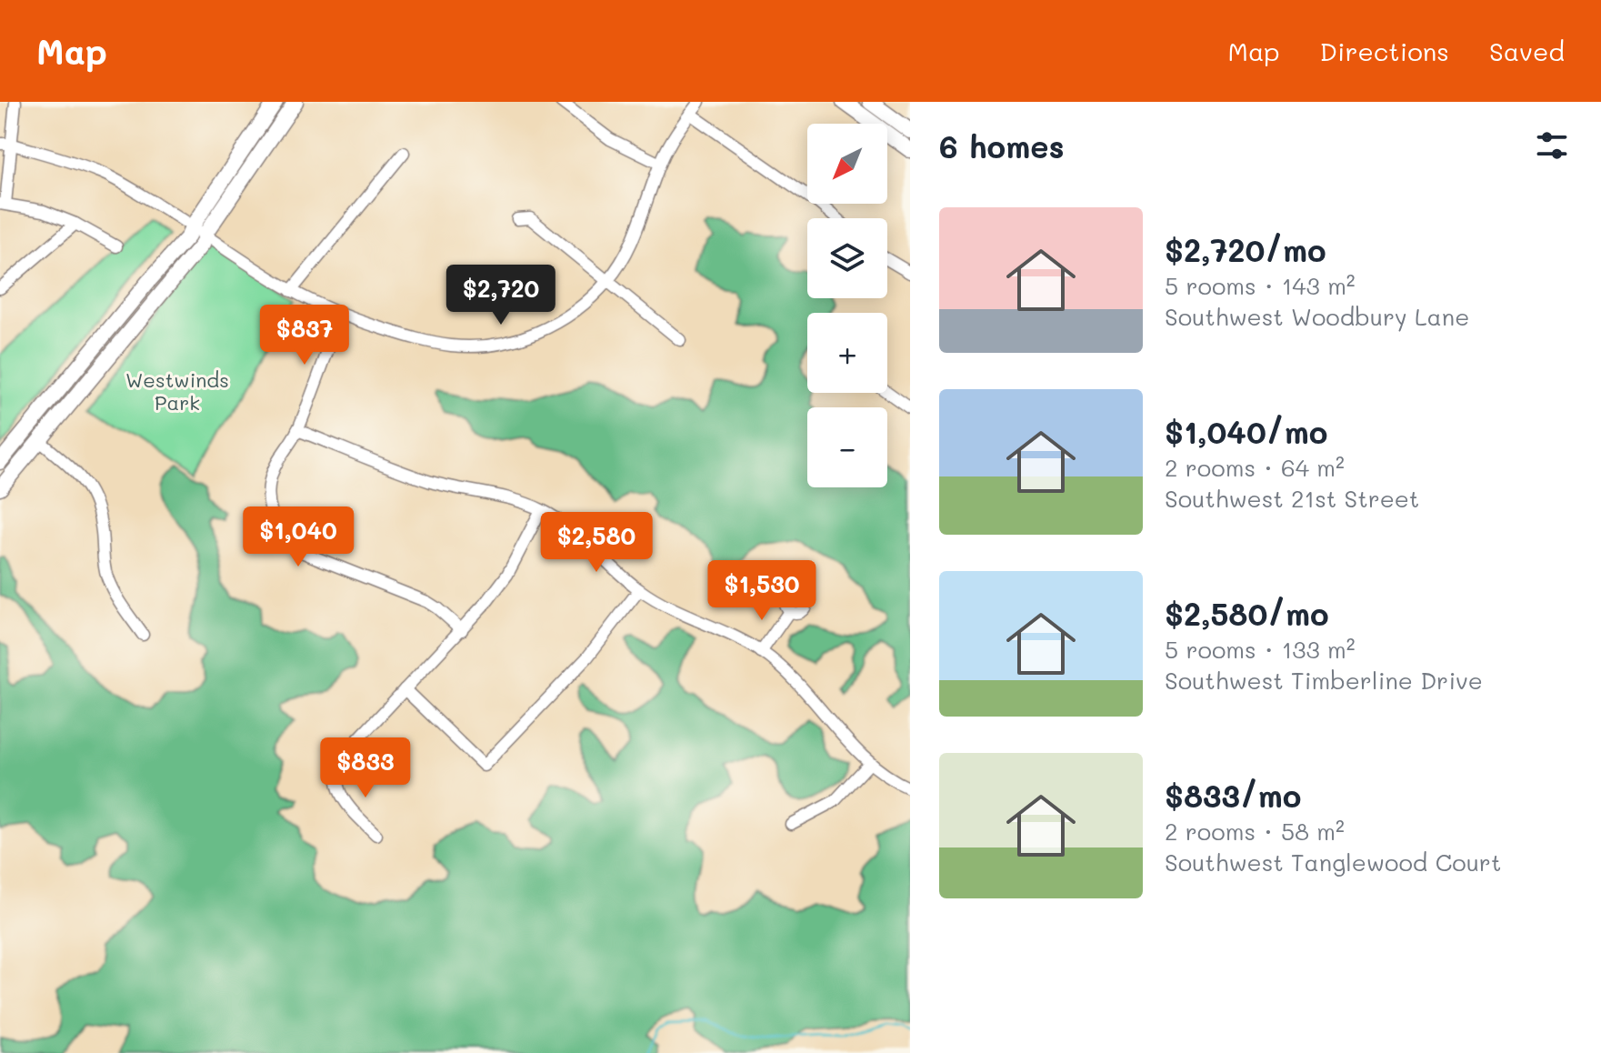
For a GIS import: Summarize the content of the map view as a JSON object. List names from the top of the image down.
{
  "parks": ["Westwinds Park"],
  "north": "bottom left",
  "page": {
    "header": "Map",
    "nav": ["Map", "Directions", "Saved"],
    "heading": "6 homes",
    "map_buttons": ["+", "−"],
    "list": [
      {
        "name": "$2,720/mo",
        "note": "5 rooms · 143 m² · Southwest Woodbury Lane"
      },
      {
        "name": "$1,040/mo",
        "note": "2 rooms · 64 m² · Southwest 21st Street"
      },
      {
        "name": "$2,580/mo",
        "note": "5 rooms · 133 m² · Southwest Timberline Drive"
      },
      {
        "name": "$833/mo",
        "note": "2 rooms · 58 m² · Southwest Tanglewood Court"
      }
    ],
    "price": [
      "$2,720",
      "$837",
      "$1,040",
      "$2,580",
      "$1,530",
      "$833"
    ]
  }
}
